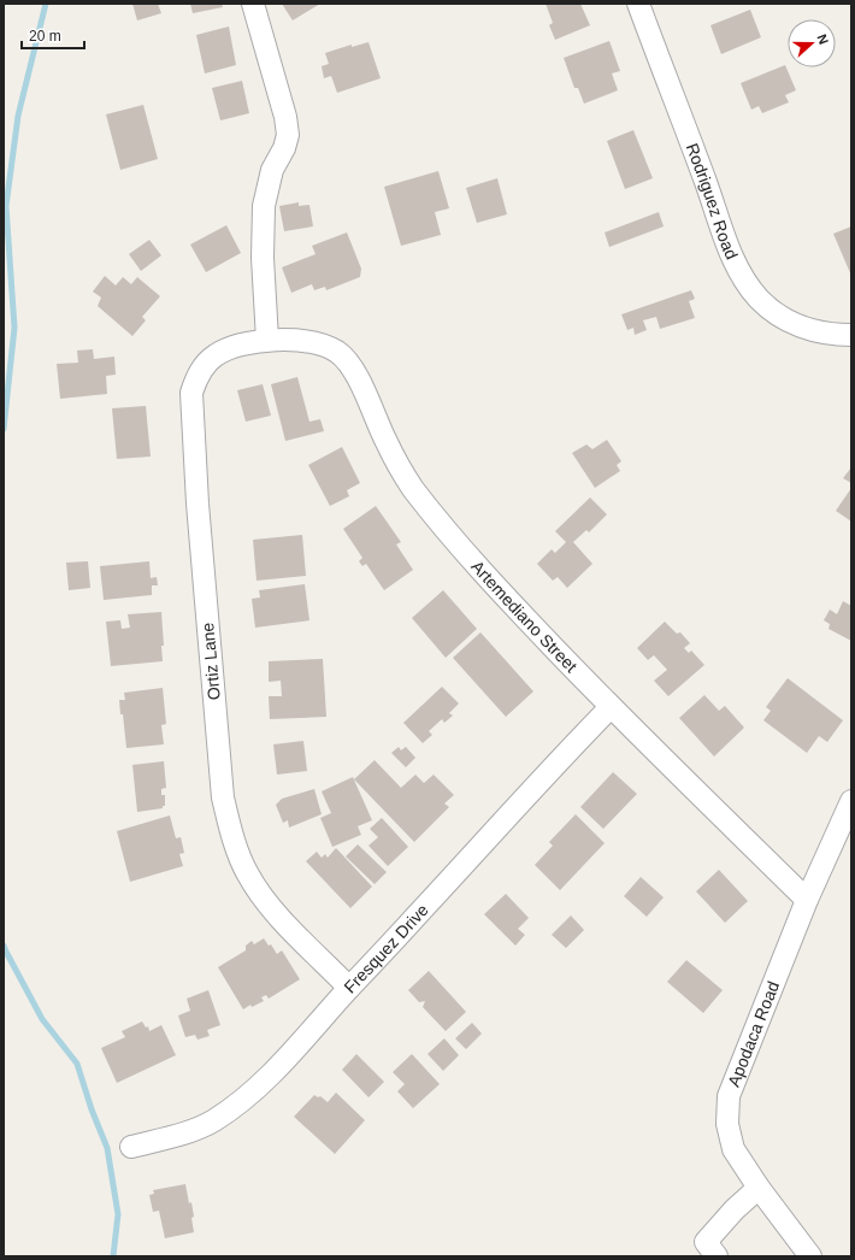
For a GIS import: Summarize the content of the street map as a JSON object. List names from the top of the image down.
{
  "streets": {
    "street": [
      "Rodriguez Road",
      "Artemediano Street",
      "Ortiz Lane",
      "Fresquez Drive",
      "Apodaca Road"
    ]
  },
  "crossings": [
    ["Artemediano Street", "Ortiz Lane"],
    ["Artemediano Street", "Fresquez Drive"],
    ["Artemediano Street", "Apodaca Road"],
    ["Ortiz Lane", "Fresquez Drive"]
  ],
  "scale_bar": "20 m",
  "north": "right"
}
